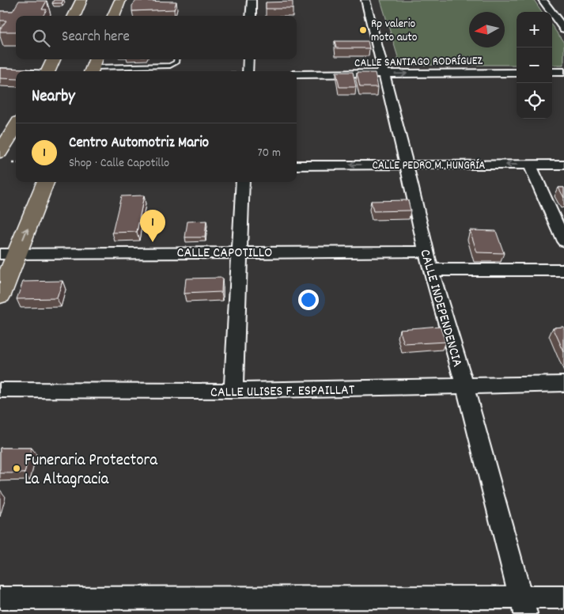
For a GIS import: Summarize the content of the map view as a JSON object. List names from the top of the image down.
{
  "streets": {
    "street": [
      "CALLE SANTIAGO RODRÍGUEZ",
      "CALLE PEDRO M. HUNGRÍA",
      "CALLE CAPOTILLO",
      "CALLE INDEPENDENCIA",
      "CALLE ULISES F. ESPAILLAT"
    ]
  },
  "crossings": [
    ["CALLE SANTIAGO RODRÍGUEZ", "CALLE INDEPENDENCIA"],
    ["CALLE PEDRO M. HUNGRÍA", "CALLE INDEPENDENCIA"],
    ["CALLE CAPOTILLO", "CALLE INDEPENDENCIA"],
    ["CALLE INDEPENDENCIA", "CALLE ULISES F. ESPAILLAT"]
  ],
  "one_way": ["CALLE SANTIAGO RODRÍGUEZ"],
  "places": ["Rp valerio moto auto", "Funeraria Protectora La Altagracia"],
  "north": "left",
  "page": {
    "map_buttons": ["+", "−"],
    "search": "Search here",
    "heading": "Nearby",
    "list": [
      {
        "mark": "1",
        "name": "Centro Automotriz Mario",
        "note": "Shop · Calle Capotillo",
        "value": "70 m"
      }
    ],
    "pins": "1"
  }
}
